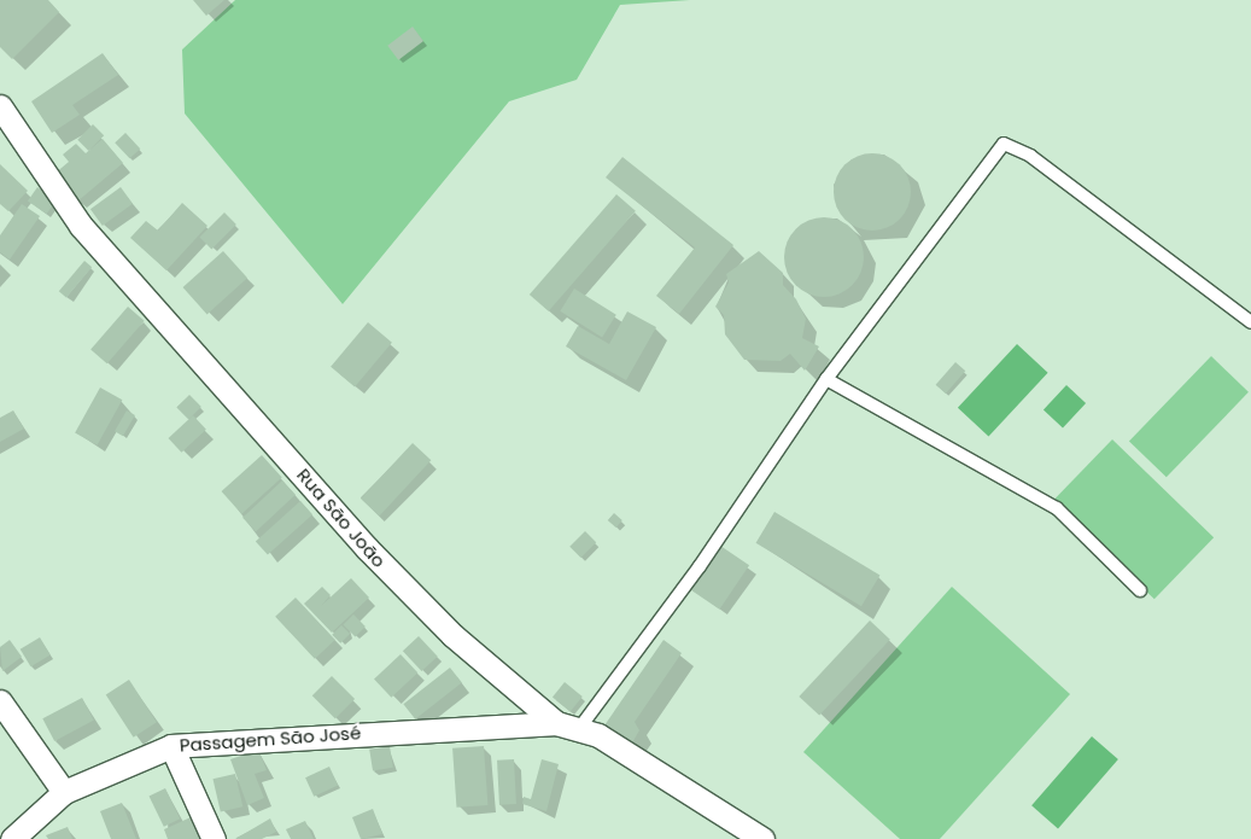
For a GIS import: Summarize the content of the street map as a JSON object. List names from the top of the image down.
{
  "streets": {
    "street": ["Rua São João", "Passagem São José"]
  },
  "crossings": [
    ["Rua São João", "Passagem São José"]
  ]
}
